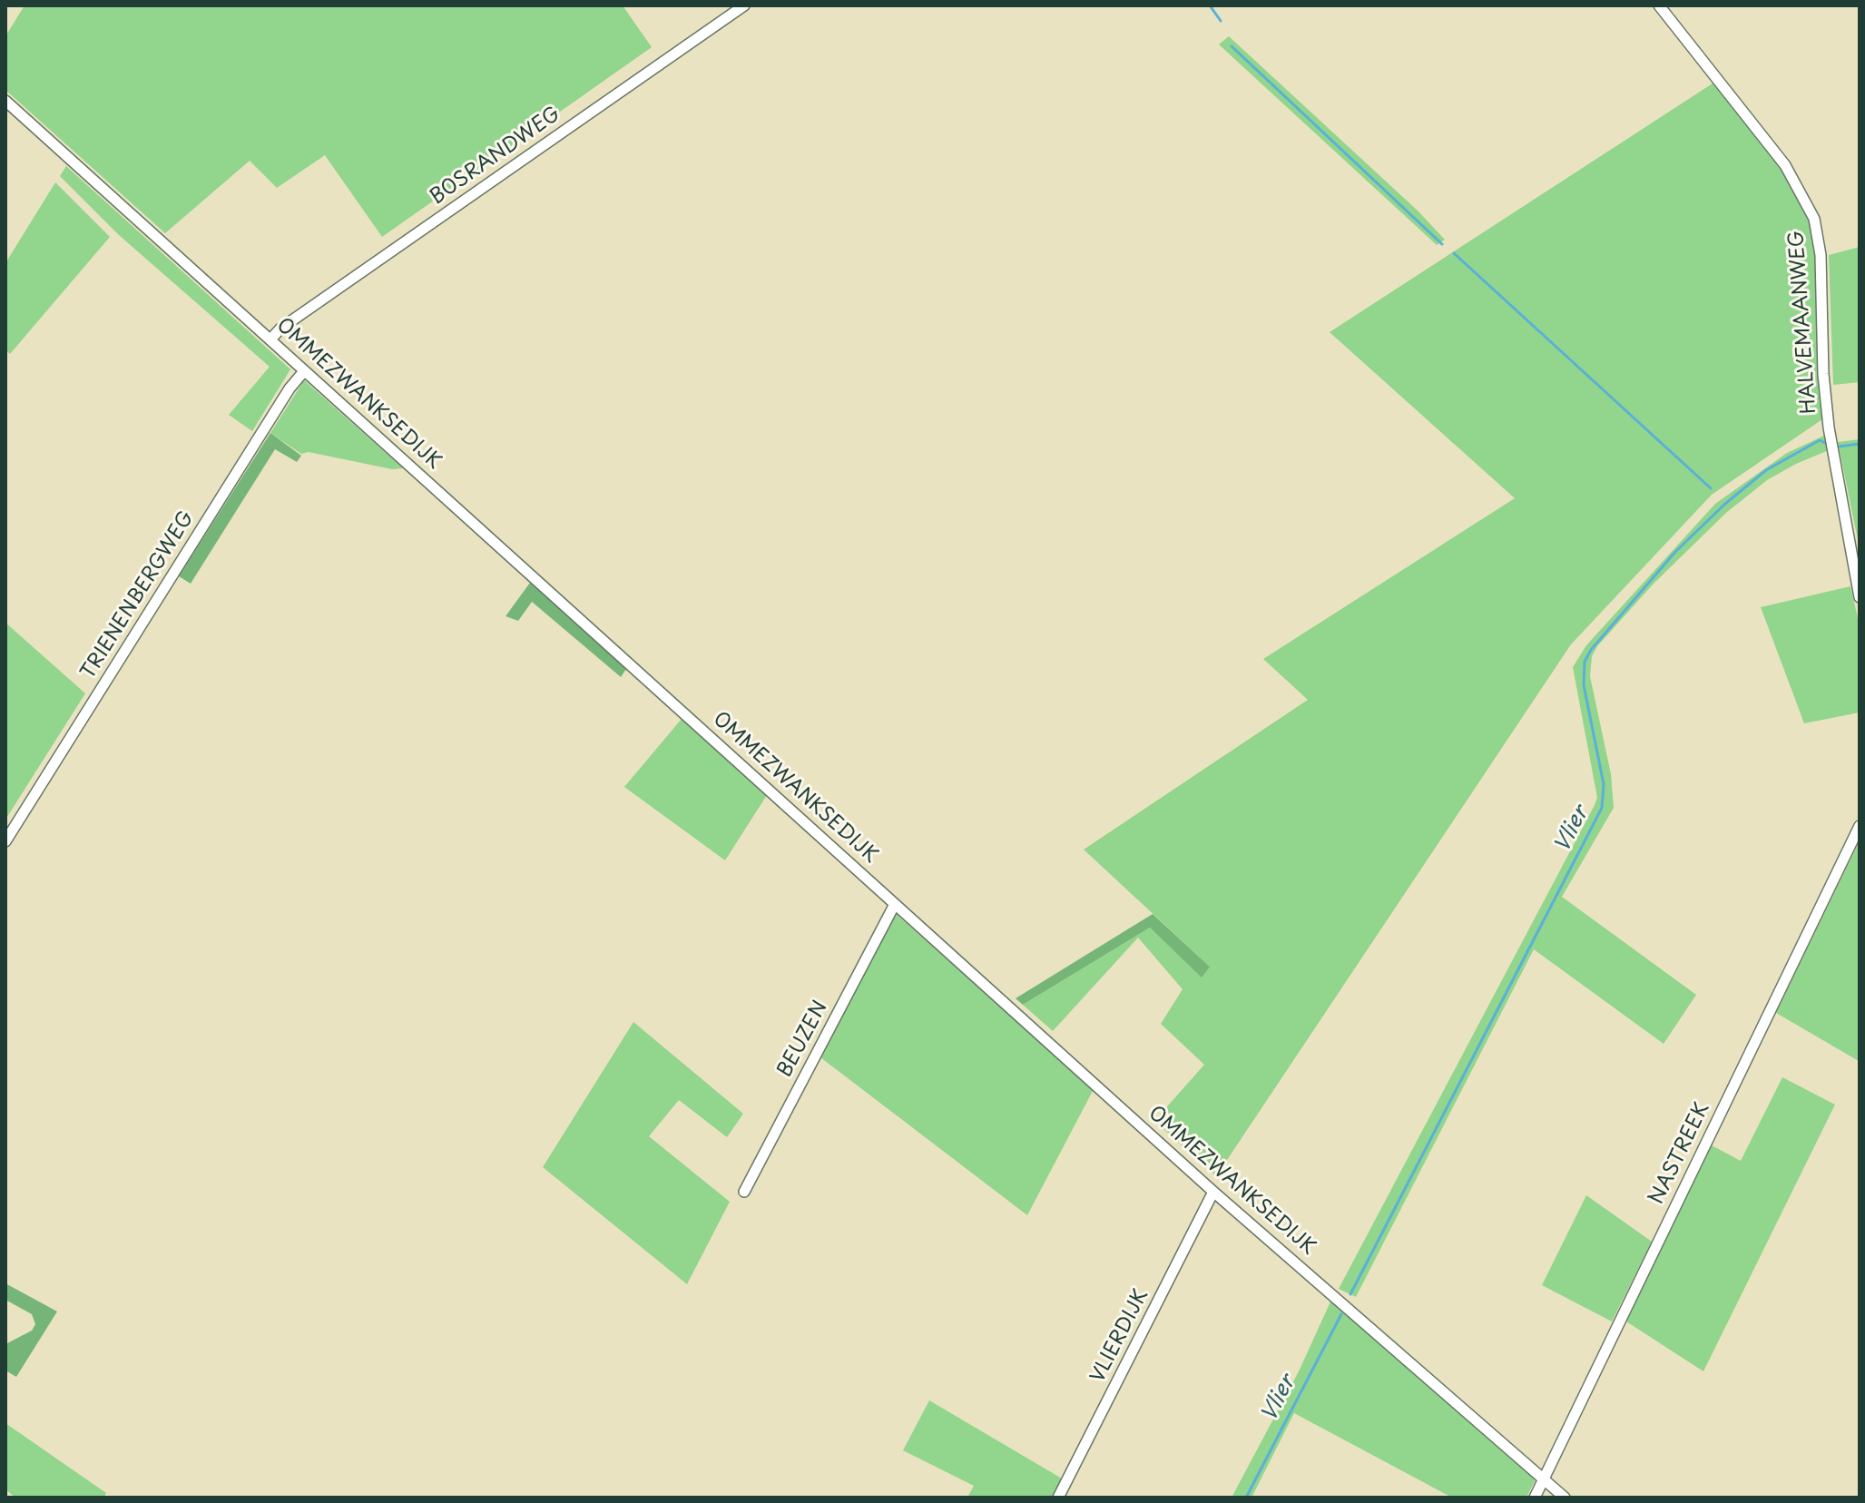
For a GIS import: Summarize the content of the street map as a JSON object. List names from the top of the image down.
{
  "streets": {
    "street": [
      "BOSRANDWEG",
      "HALVEMAANWEG",
      "OMMEZWANKSEDIJK",
      "TRIENENBERGWEG",
      "BEUZEN",
      "NASTREEK",
      "VLIERDIJK"
    ]
  },
  "crossings": [
    ["BOSRANDWEG", "OMMEZWANKSEDIJK"],
    ["OMMEZWANKSEDIJK", "TRIENENBERGWEG"],
    ["OMMEZWANKSEDIJK", "BEUZEN"],
    ["OMMEZWANKSEDIJK", "NASTREEK"],
    ["OMMEZWANKSEDIJK", "VLIERDIJK"]
  ],
  "water": ["Vlier"]
}
